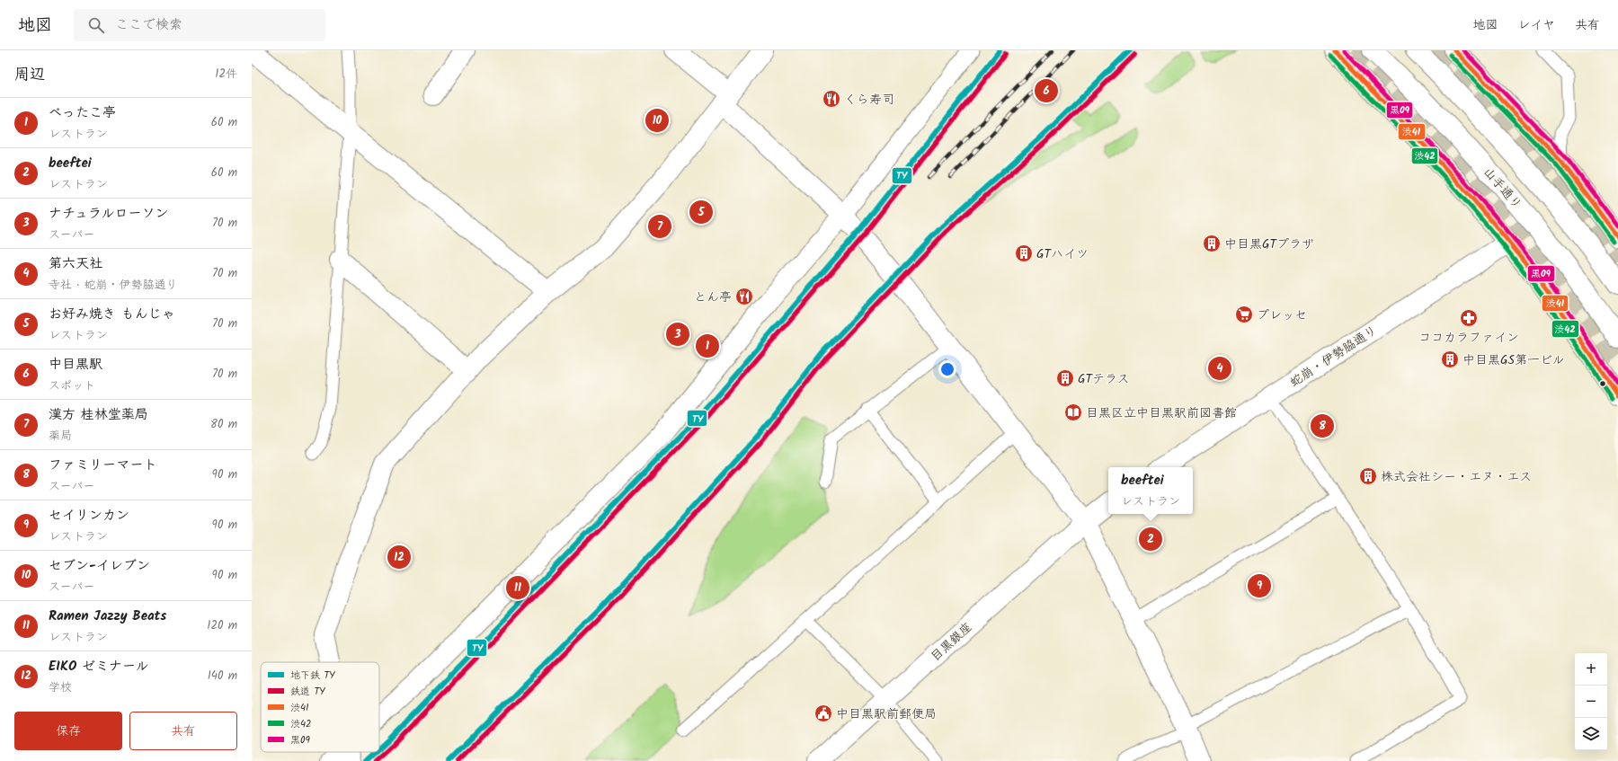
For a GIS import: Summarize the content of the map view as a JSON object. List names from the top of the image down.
{
  "streets": {
    "street": ["山手通り", "蛇崩・伊勢脇通り", "目黒銀座"]
  },
  "places": {
    "restaurant": ["くら寿司", "とん亭"],
    "building": [
      "中目黒GTプラザ",
      "GTハイツ",
      "中目黒GS第一ビル",
      "GTテラス",
      "株式会社シー・エヌ・エス"
    ],
    "supermarket": ["プレッセ"],
    "pharmacy": ["ココカラファイン"],
    "library": ["目黒区立中目黒駅前図書館"],
    "public building": ["中目黒駅前郵便局"]
  },
  "lines": [
    "metro line TY",
    "transit line 渋41",
    "transit line 黒09",
    "rail line TY",
    "transit line 渋42"
  ],
  "legend": [
    "地下鉄 TY",
    "鉄道 TY",
    "渋41",
    "渋42",
    "黒09"
  ],
  "page": {
    "header": "地図",
    "search": "ここで検索",
    "nav": ["地図", "レイヤ", "共有"],
    "heading": ["周辺", "12件"],
    "pins": [
      "6",
      "10",
      "5",
      "7",
      "3",
      "1",
      "4",
      "8",
      "2",
      "12",
      "9",
      "11"
    ],
    "list": [
      {
        "mark": "1",
        "name": "べったこ亭",
        "note": "レストラン",
        "value": "60 m"
      },
      {
        "mark": "2",
        "name": "beeftei",
        "note": "レストラン",
        "value": "60 m"
      },
      {
        "mark": "3",
        "name": "ナチュラルローソン",
        "note": "スーパー",
        "value": "70 m"
      },
      {
        "mark": "4",
        "name": "第六天社",
        "note": "寺社 · 蛇崩・伊勢脇通り",
        "value": "70 m"
      },
      {
        "mark": "5",
        "name": "お好み焼き もんじゃ",
        "note": "レストラン",
        "value": "70 m"
      },
      {
        "mark": "6",
        "name": "中目黒駅",
        "note": "スポット",
        "value": "70 m"
      },
      {
        "mark": "7",
        "name": "漢方 桂林堂薬局",
        "note": "薬局",
        "value": "80 m"
      },
      {
        "mark": "8",
        "name": "ファミリーマート",
        "note": "スーパー",
        "value": "90 m"
      },
      {
        "mark": "9",
        "name": "セイリンカン",
        "note": "レストラン",
        "value": "90 m"
      },
      {
        "mark": "10",
        "name": "セブン-イレブン",
        "note": "スーパー",
        "value": "90 m"
      },
      {
        "mark": "11",
        "name": "Ramen Jazzy Beats",
        "note": "レストラン",
        "value": "120 m"
      },
      {
        "mark": "12",
        "name": "EIKO ゼミナール",
        "note": "学校",
        "value": "140 m"
      }
    ],
    "popup": ["beeftei", "レストラン"],
    "map_buttons": ["+", "−"],
    "buttons": ["保存", "共有"]
  }
}
